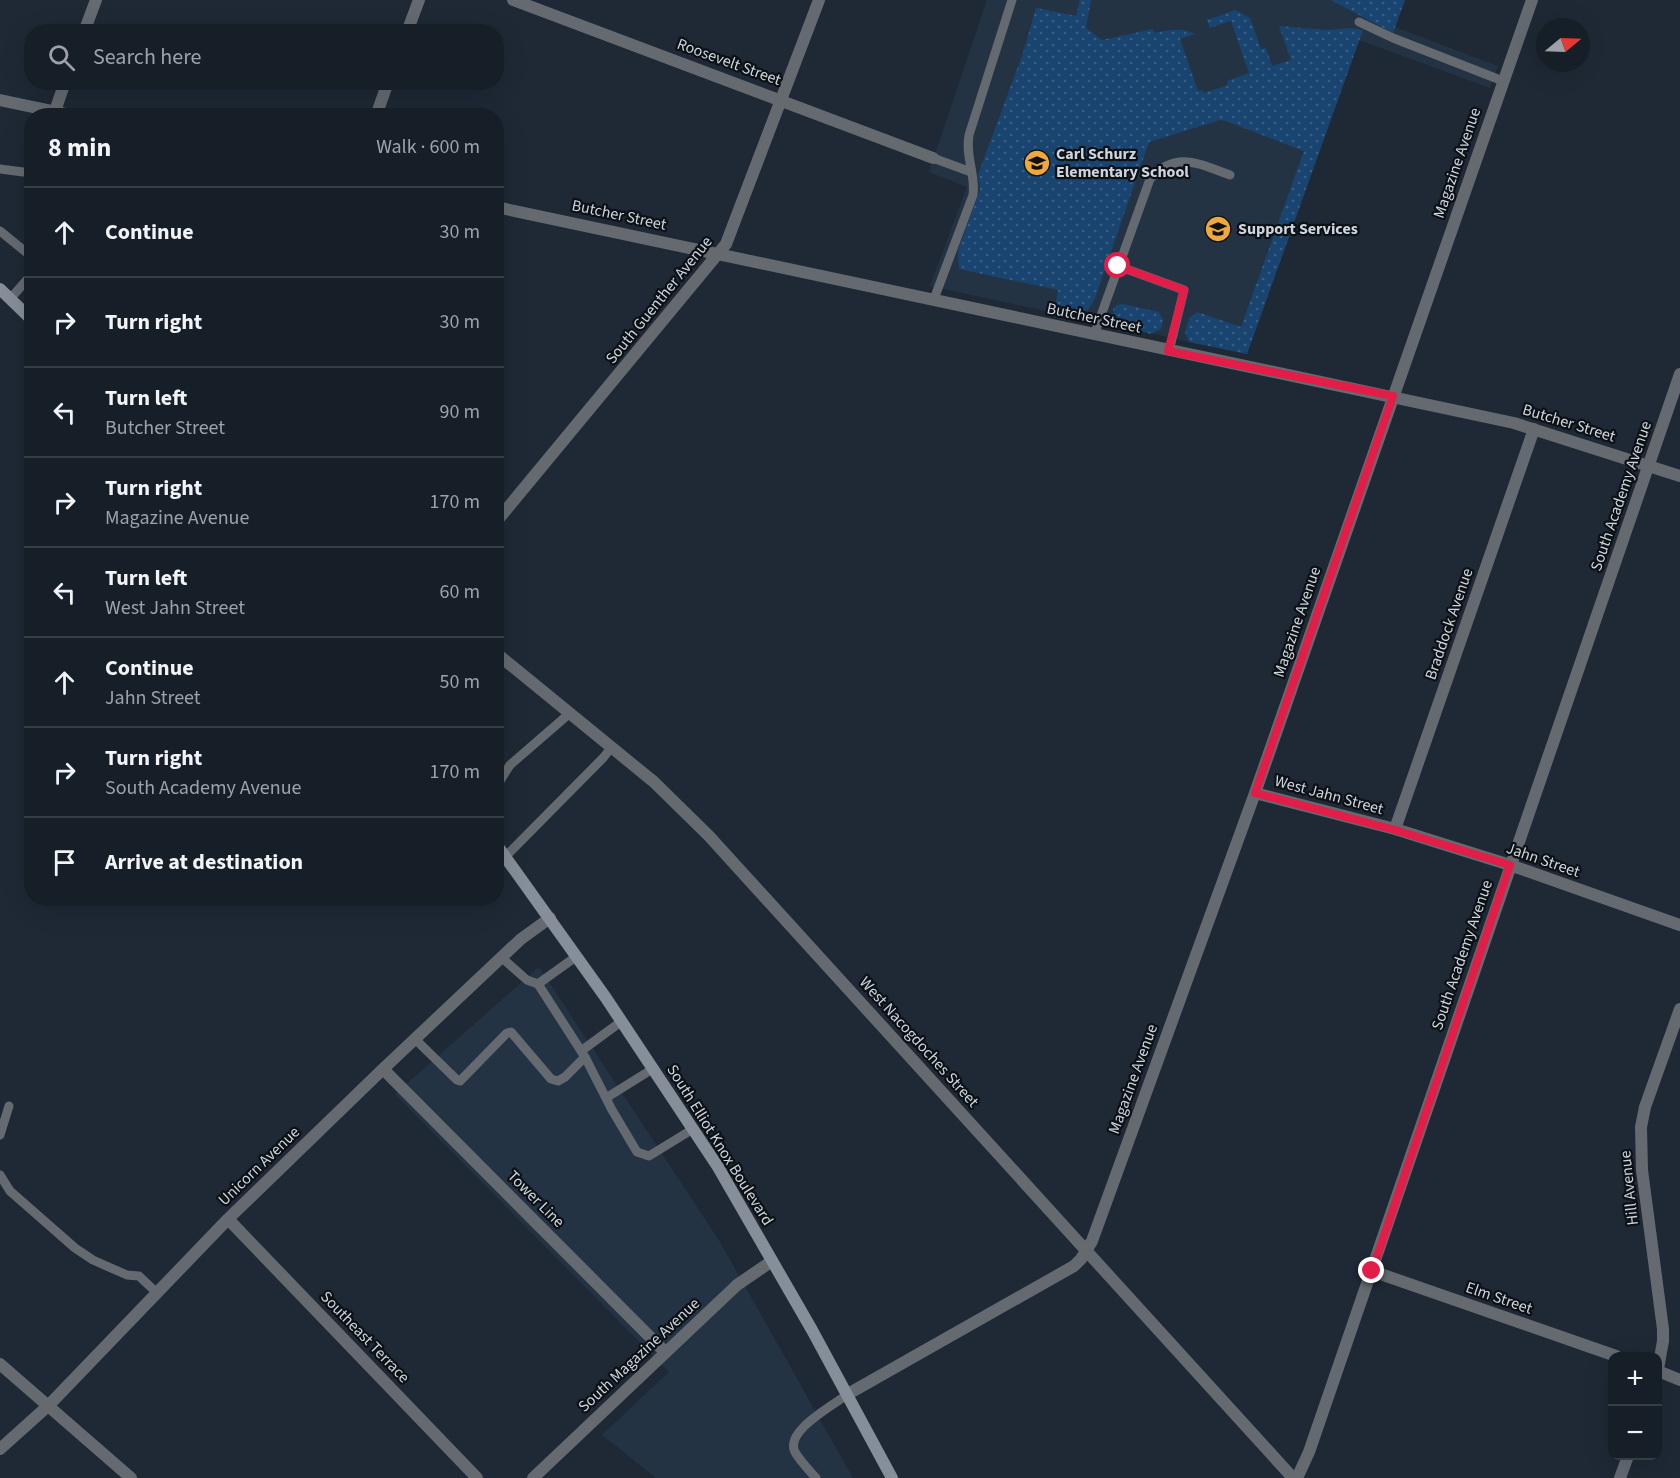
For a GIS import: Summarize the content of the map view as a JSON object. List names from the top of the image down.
{
  "streets": {
    "main road": ["South Elliot Knox Boulevard"],
    "street": [
      "Roosevelt Street",
      "Magazine Avenue",
      "Butcher Street",
      "South Guenther Avenue",
      "South Academy Avenue",
      "Braddock Avenue",
      "West Jahn Street",
      "Jahn Street",
      "West Nacogdoches Street",
      "Unicorn Avenue",
      "Hill Avenue",
      "Tower Line",
      "Elm Street",
      "Southeast Terrace",
      "South Magazine Avenue"
    ]
  },
  "crossings": [
    ["Roosevelt Street", "South Guenther Avenue"],
    ["Magazine Avenue", "Butcher Street"],
    ["Magazine Avenue", "West Jahn Street"],
    ["Magazine Avenue", "West Nacogdoches Street"],
    ["Butcher Street", "South Guenther Avenue"],
    ["Butcher Street", "South Academy Avenue"],
    ["Butcher Street", "Braddock Avenue"],
    ["South Academy Avenue", "Jahn Street"],
    ["South Academy Avenue", "West Nacogdoches Street"],
    ["South Academy Avenue", "Elm Street"],
    ["Braddock Avenue", "West Jahn Street"],
    ["Braddock Avenue", "Jahn Street"],
    ["West Jahn Street", "Jahn Street"],
    ["South Elliot Knox Boulevard", "Unicorn Avenue"],
    ["South Elliot Knox Boulevard", "South Magazine Avenue"],
    ["Unicorn Avenue", "Tower Line"],
    ["Unicorn Avenue", "Southeast Terrace"],
    ["Tower Line", "South Magazine Avenue"]
  ],
  "places": {
    "school or university": ["Carl Schurz Elementary School", "Support Services"]
  },
  "north": "right",
  "page": {
    "search": "Search here",
    "heading": ["8 min", "Walk · 600 m"],
    "list": [
      ["Continue", "30 m"],
      ["Turn right", "30 m"],
      ["Turn left", "Butcher Street", "90 m"],
      ["Turn right", "Magazine Avenue", "170 m"],
      ["Turn left", "West Jahn Street", "60 m"],
      ["Continue", "Jahn Street", "50 m"],
      ["Turn right", "South Academy Avenue", "170 m"],
      "Arrive at destination"
    ],
    "map_buttons": ["+", "−"]
  }
}
